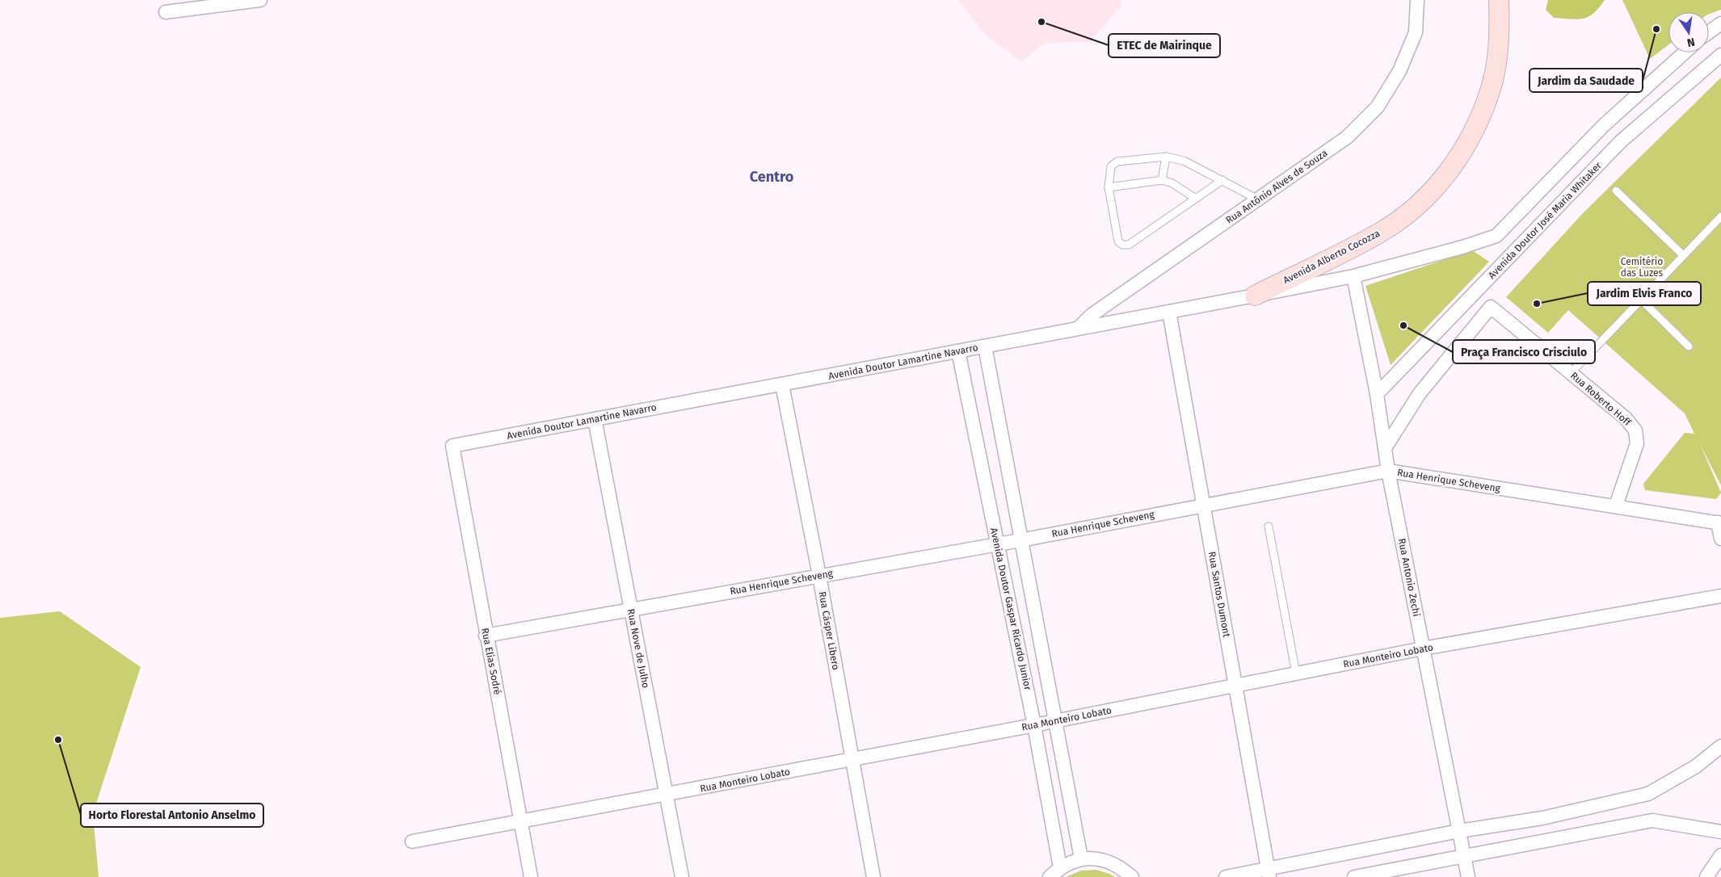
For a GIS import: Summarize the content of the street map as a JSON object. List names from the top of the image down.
{
  "streets": {
    "street": [
      "Rua Antônio Alves de Souza",
      "Avenida Doutor José Maria Whitaker",
      "Avenida Alberto Cocozza",
      "Avenida Doutor Lamartine Navarro",
      "Rua Roberto Hoff",
      "Rua Henrique Scheveng",
      "Rua Antonio Zechi",
      "Rua Santos Dumont",
      "Avenida Doutor Gaspar Ricardo Junior",
      "Rua Cásper Líbero",
      "Rua Nove de Julho",
      "Rua Monteiro Lobato",
      "Rua Elias Sodré"
    ]
  },
  "crossings": [
    ["Rua Antônio Alves de Souza", "Avenida Doutor Lamartine Navarro"],
    ["Avenida Doutor José Maria Whitaker", "Rua Antonio Zechi"],
    ["Avenida Alberto Cocozza", "Avenida Doutor Lamartine Navarro"],
    ["Avenida Doutor Lamartine Navarro", "Rua Antonio Zechi"],
    ["Avenida Doutor Lamartine Navarro", "Rua Santos Dumont"],
    ["Avenida Doutor Lamartine Navarro", "Avenida Doutor Gaspar Ricardo Junior"],
    ["Avenida Doutor Lamartine Navarro", "Rua Cásper Líbero"],
    ["Avenida Doutor Lamartine Navarro", "Rua Nove de Julho"],
    ["Avenida Doutor Lamartine Navarro", "Rua Elias Sodré"],
    ["Rua Roberto Hoff", "Rua Henrique Scheveng"],
    ["Rua Roberto Hoff", "Rua Antonio Zechi"],
    ["Rua Henrique Scheveng", "Rua Antonio Zechi"],
    ["Rua Henrique Scheveng", "Rua Santos Dumont"],
    ["Rua Henrique Scheveng", "Avenida Doutor Gaspar Ricardo Junior"],
    ["Rua Henrique Scheveng", "Rua Cásper Líbero"],
    ["Rua Henrique Scheveng", "Rua Nove de Julho"],
    ["Rua Henrique Scheveng", "Rua Elias Sodré"],
    ["Rua Antonio Zechi", "Rua Monteiro Lobato"],
    ["Rua Santos Dumont", "Rua Monteiro Lobato"],
    ["Avenida Doutor Gaspar Ricardo Junior", "Rua Monteiro Lobato"],
    ["Rua Cásper Líbero", "Rua Monteiro Lobato"],
    ["Rua Nove de Julho", "Rua Monteiro Lobato"],
    ["Rua Monteiro Lobato", "Rua Elias Sodré"]
  ],
  "districts": ["Centro"],
  "parks": ["Cemitério das Luzes"],
  "places": [
    "ETEC de Mairinque",
    "Jardim da Saudade",
    "Jardim Elvis Franco",
    "Praça Francisco Crisciulo",
    "Horto Florestal Antonio Anselmo"
  ],
  "north": "bottom"
}
